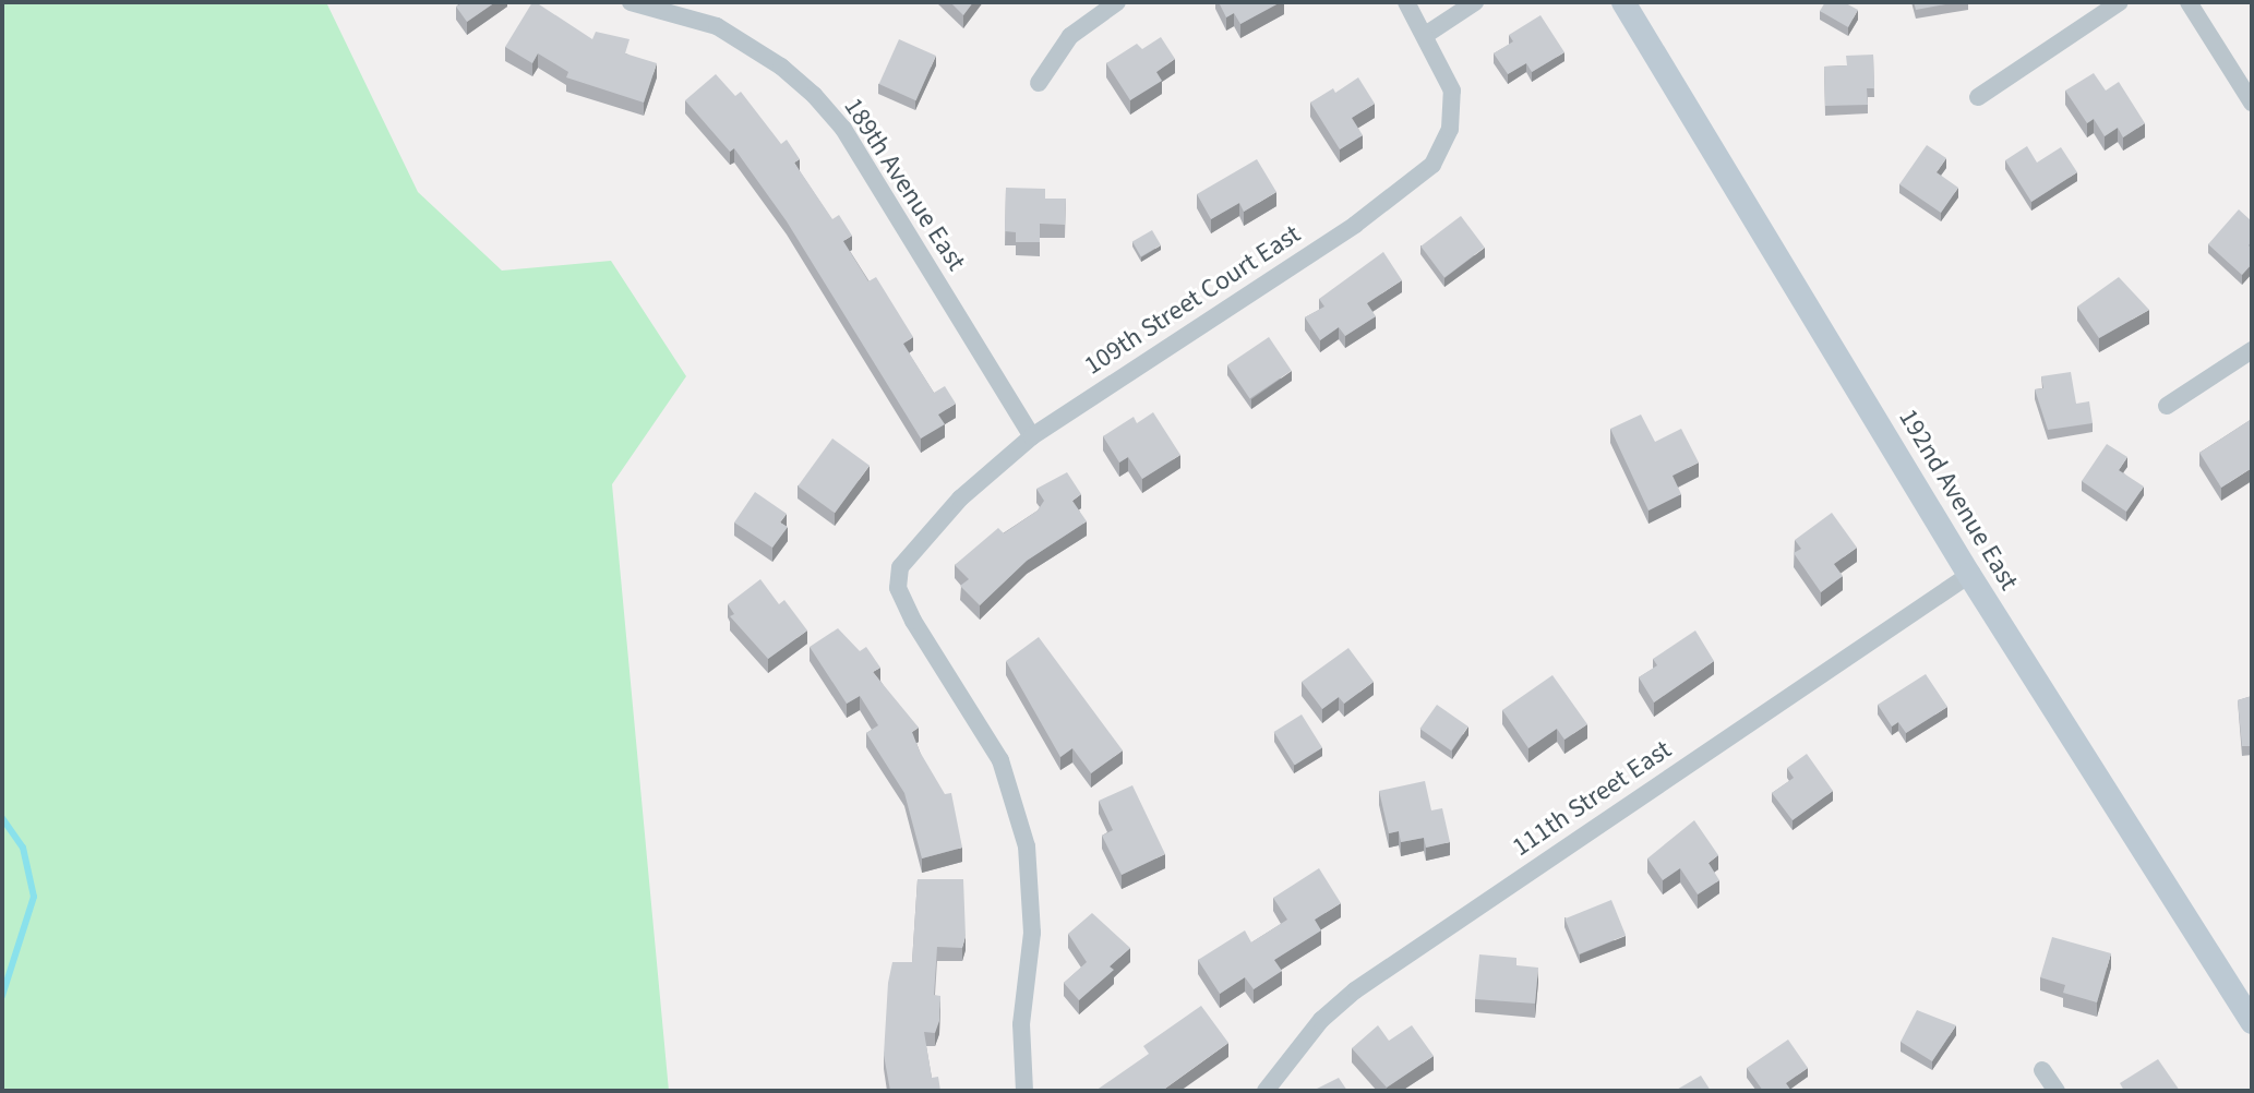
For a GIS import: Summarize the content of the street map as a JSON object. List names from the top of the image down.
{
  "streets": {
    "street": [
      "189th Avenue East",
      "109th Street Court East",
      "192nd Avenue East",
      "111th Street East"
    ]
  },
  "crossings": [
    ["189th Avenue East", "109th Street Court East"],
    ["192nd Avenue East", "111th Street East"]
  ]
}
